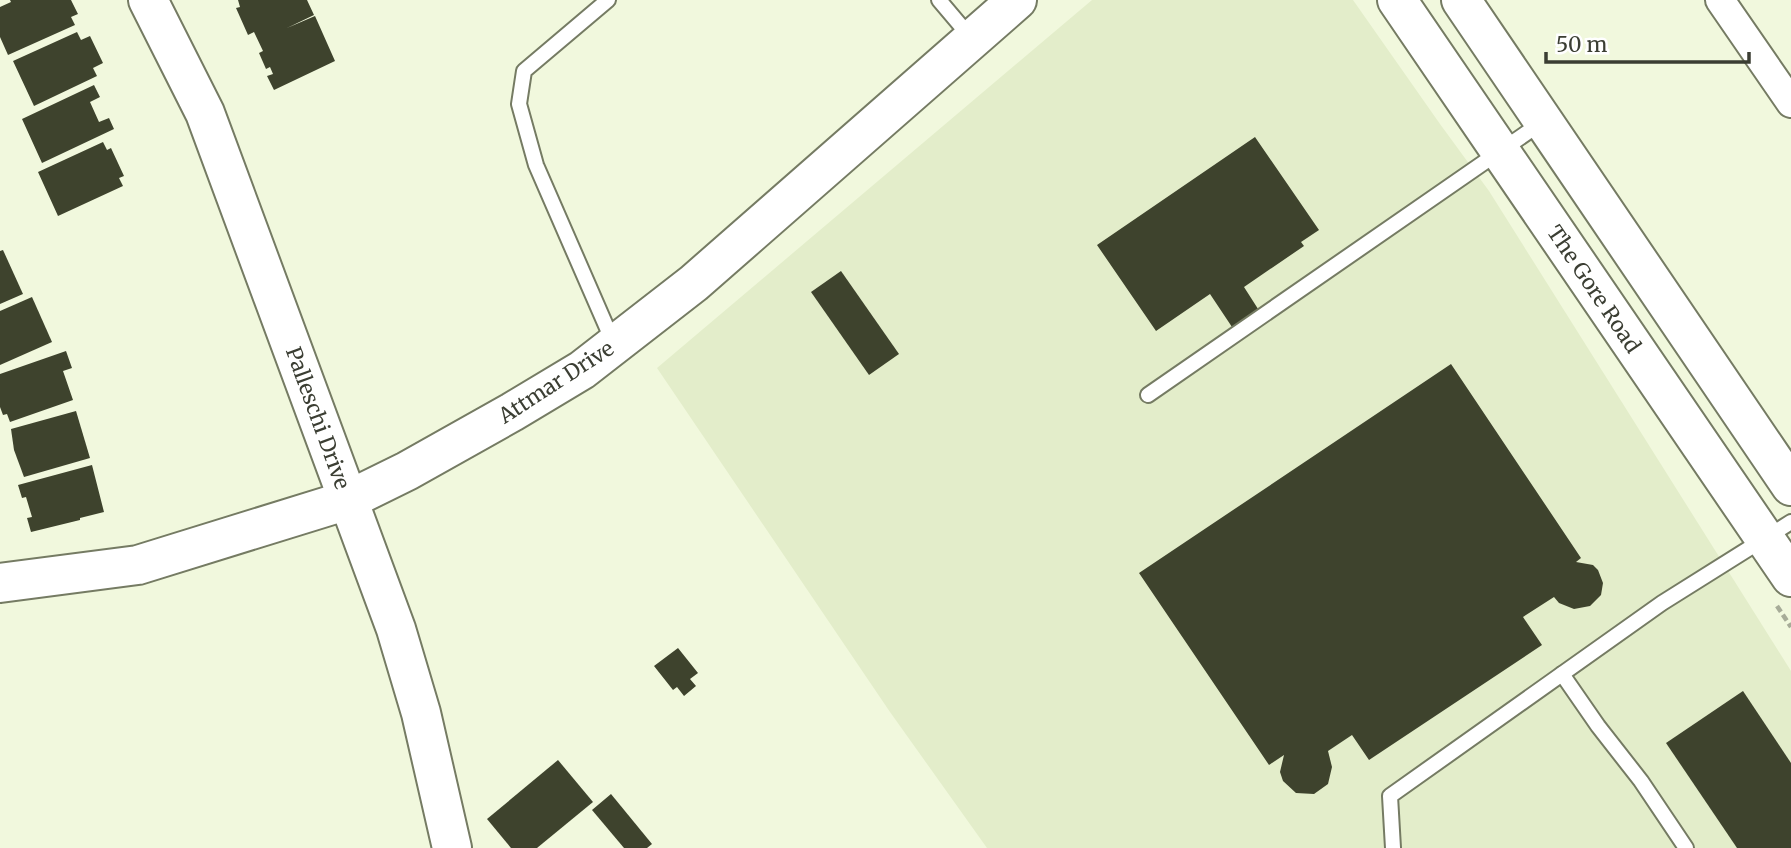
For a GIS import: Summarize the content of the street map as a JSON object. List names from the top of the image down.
{
  "streets": {
    "street": ["The Gore Road", "Attmar Drive", "Palleschi Drive"]
  },
  "crossings": [
    ["Attmar Drive", "Palleschi Drive"]
  ],
  "scale_bar": "50 m"
}
